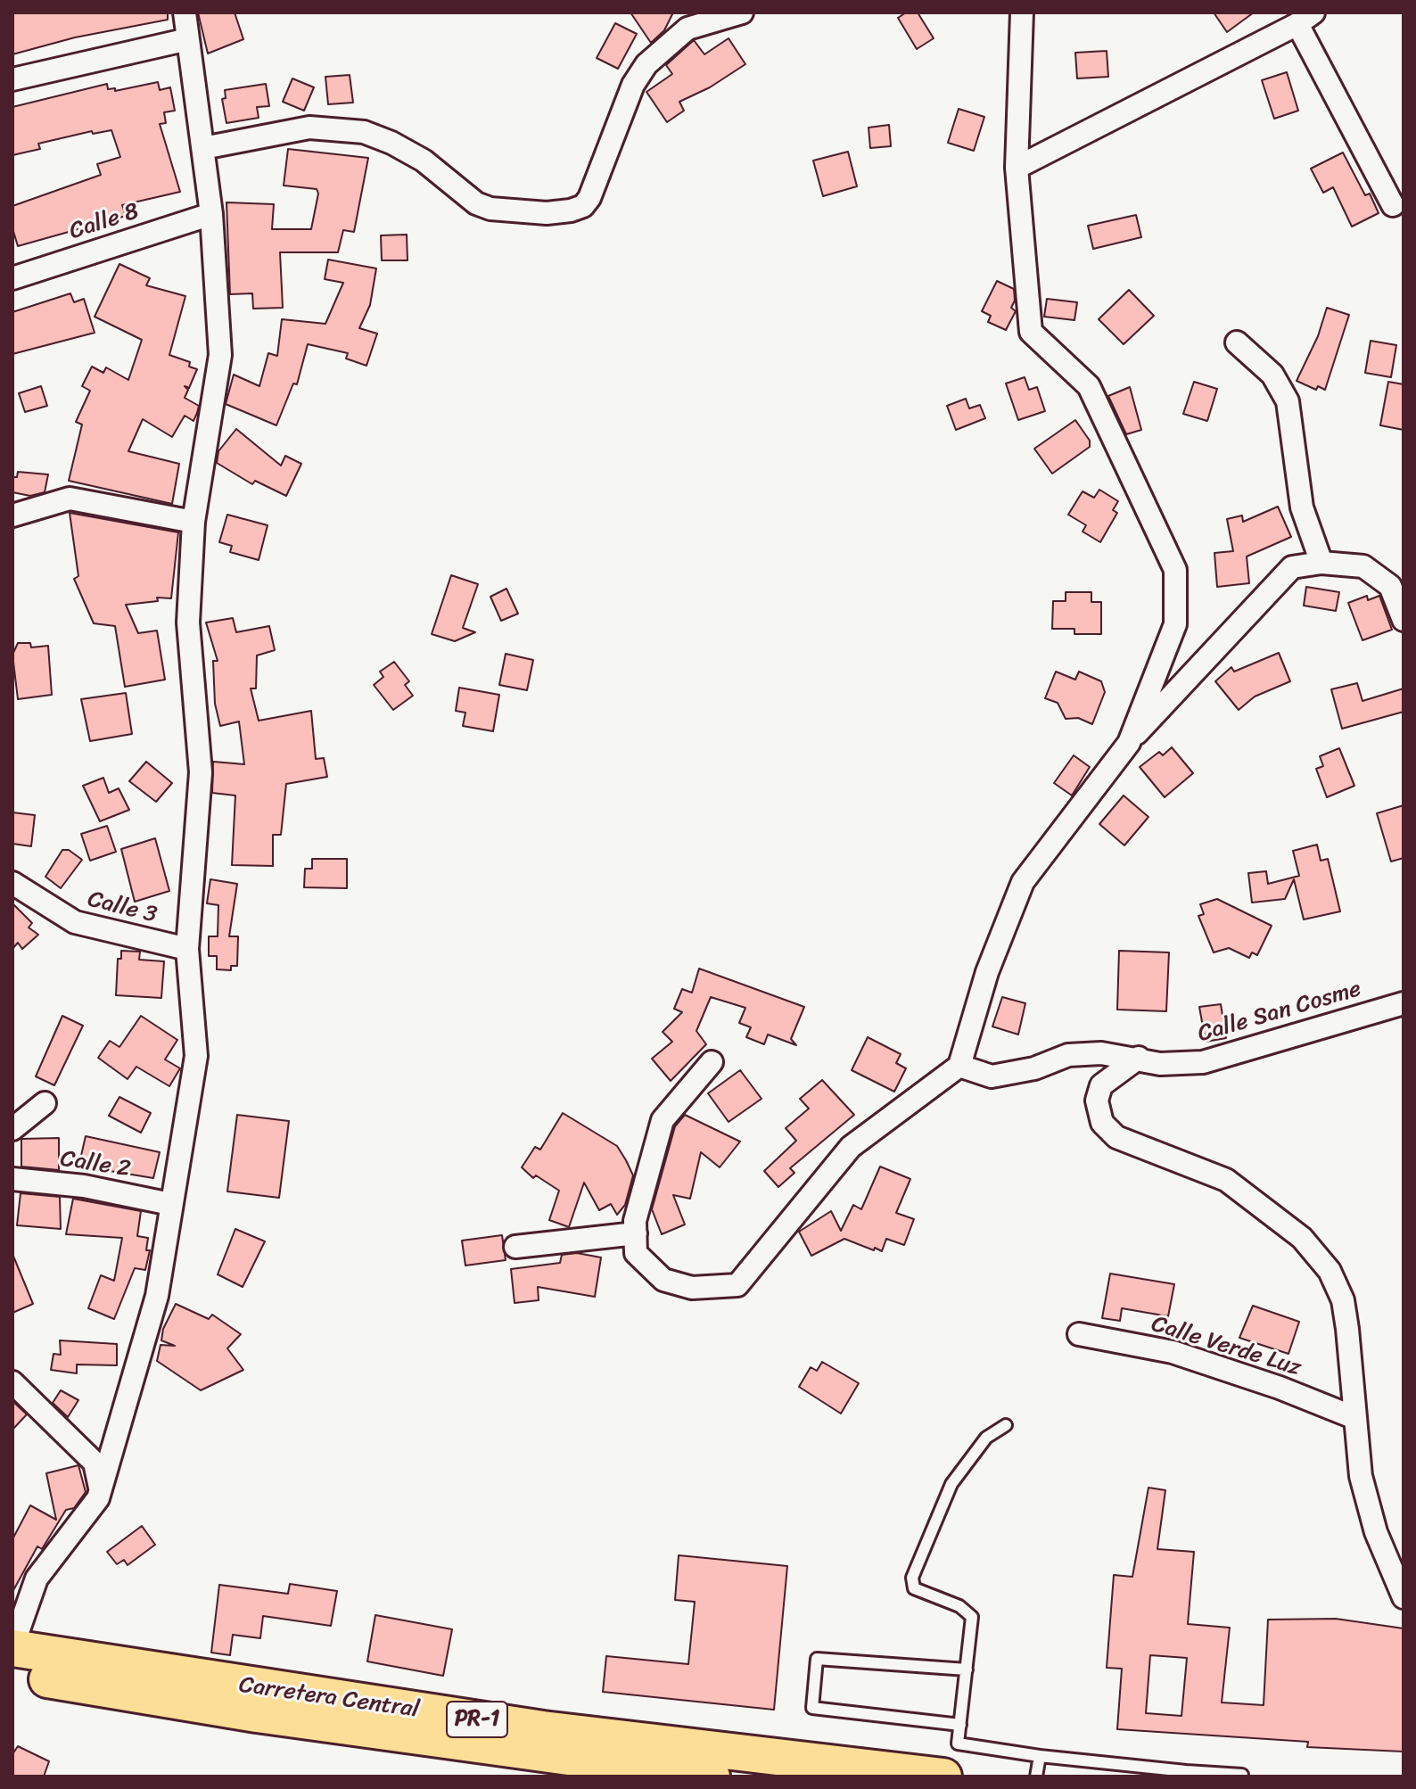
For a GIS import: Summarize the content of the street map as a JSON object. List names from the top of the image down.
{
  "streets": {
    "highway": ["Carretera Central", "PR-1"],
    "street": [
      "Calle 8",
      "Calle 3",
      "Calle San Cosme",
      "Calle 2",
      "Calle Verde Luz"
    ]
  }
}
